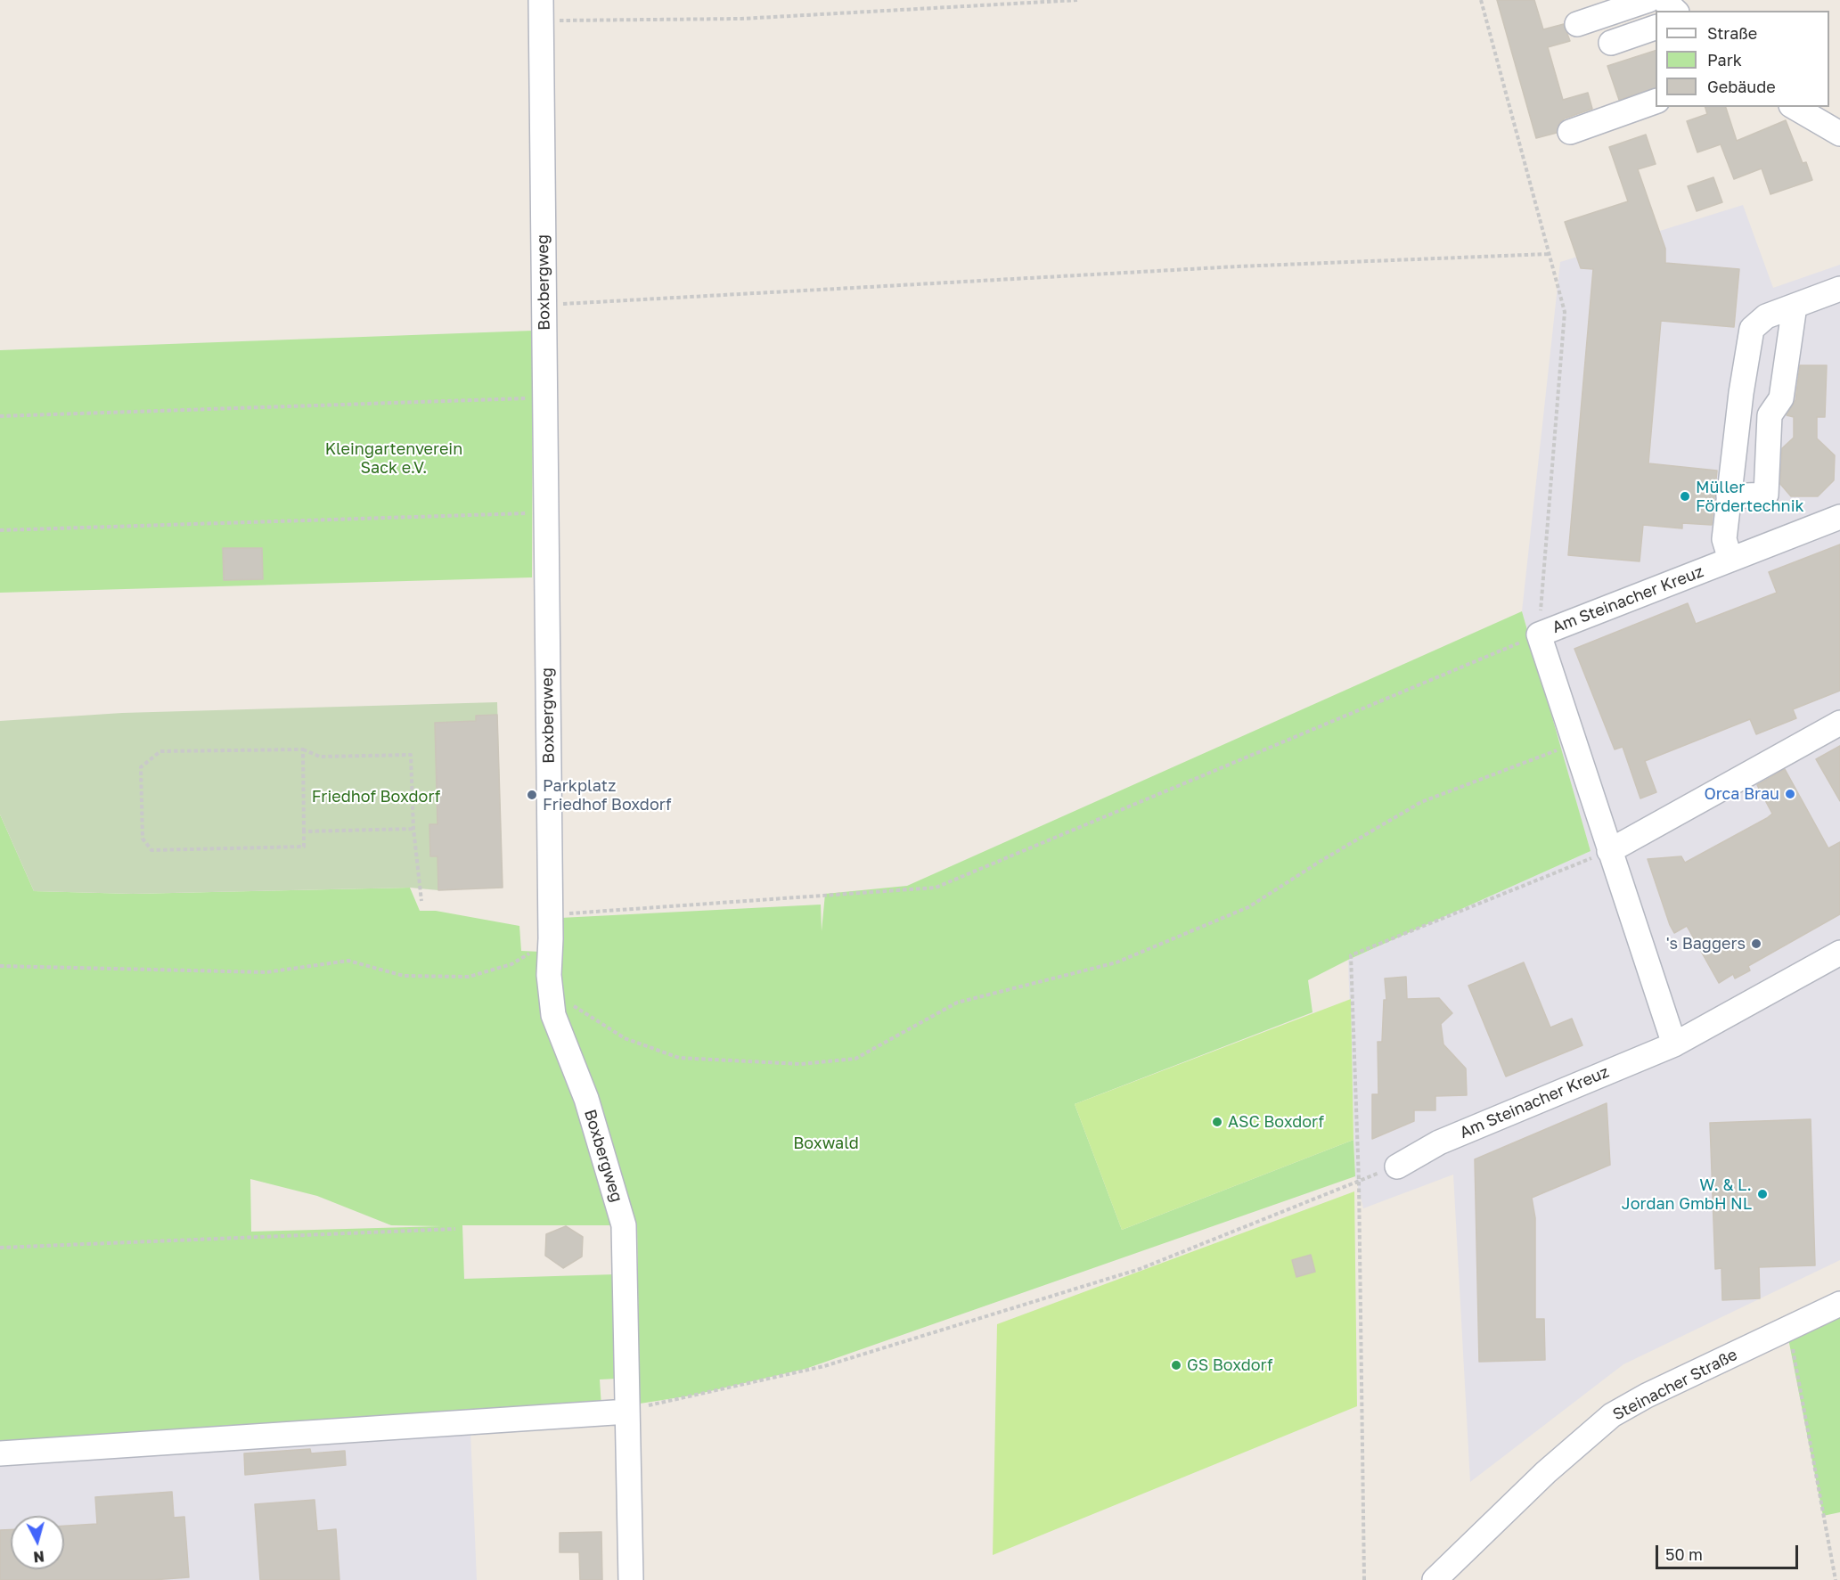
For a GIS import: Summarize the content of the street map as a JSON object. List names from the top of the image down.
{
  "streets": {
    "street": ["Boxbergweg", "Am Steinacher Kreuz", "Steinacher Straße"]
  },
  "parks": ["Kleingartenverein Sack e.V.", "Friedhof Boxdorf", "Boxwald"],
  "places": [
    "Müller Fördertechnik",
    "Orca Brau",
    "Parkplatz Friedhof Boxdorf",
    "'s Baggers",
    "ASC Boxdorf",
    "W. & L. Jordan GmbH NL",
    "GS Boxdorf"
  ],
  "legend": ["Straße", "Park", "Gebäude"],
  "scale_bar": "50 m",
  "north": "bottom"
}
